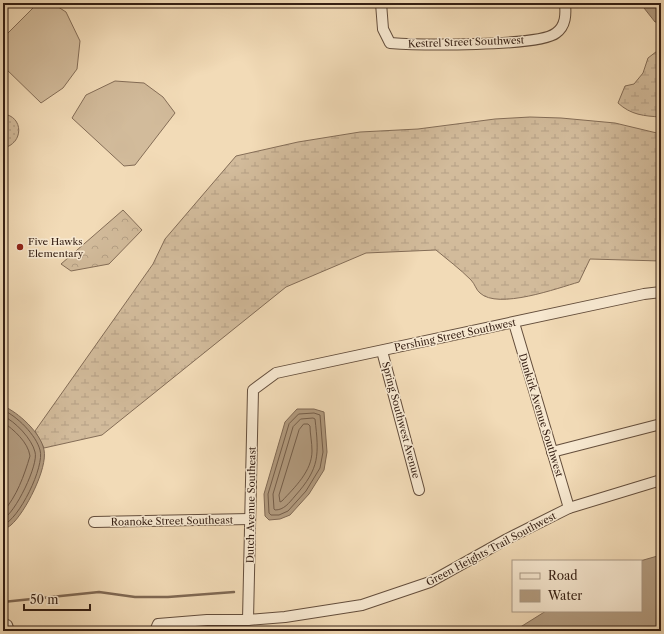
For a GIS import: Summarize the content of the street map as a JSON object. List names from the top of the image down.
{
  "streets": {
    "street": [
      "Kestrel Street Southwest",
      "Pershing Street Southwest",
      "Dunkirk Avenue Southwest",
      "Spring Southwest Avenue",
      "Dutch Avenue Southeast",
      "Roanoke Street Southeast",
      "Green Heights Trail Southwest"
    ]
  },
  "crossings": [
    ["Pershing Street Southwest", "Dunkirk Avenue Southwest"],
    ["Pershing Street Southwest", "Spring Southwest Avenue"],
    ["Pershing Street Southwest", "Dutch Avenue Southeast"],
    ["Dunkirk Avenue Southwest", "Green Heights Trail Southwest"],
    ["Dutch Avenue Southeast", "Roanoke Street Southeast"],
    ["Dutch Avenue Southeast", "Green Heights Trail Southwest"]
  ],
  "places": ["Five Hawks Elementary"],
  "legend": ["Road", "Water"],
  "scale_bar": "50 m"
}
